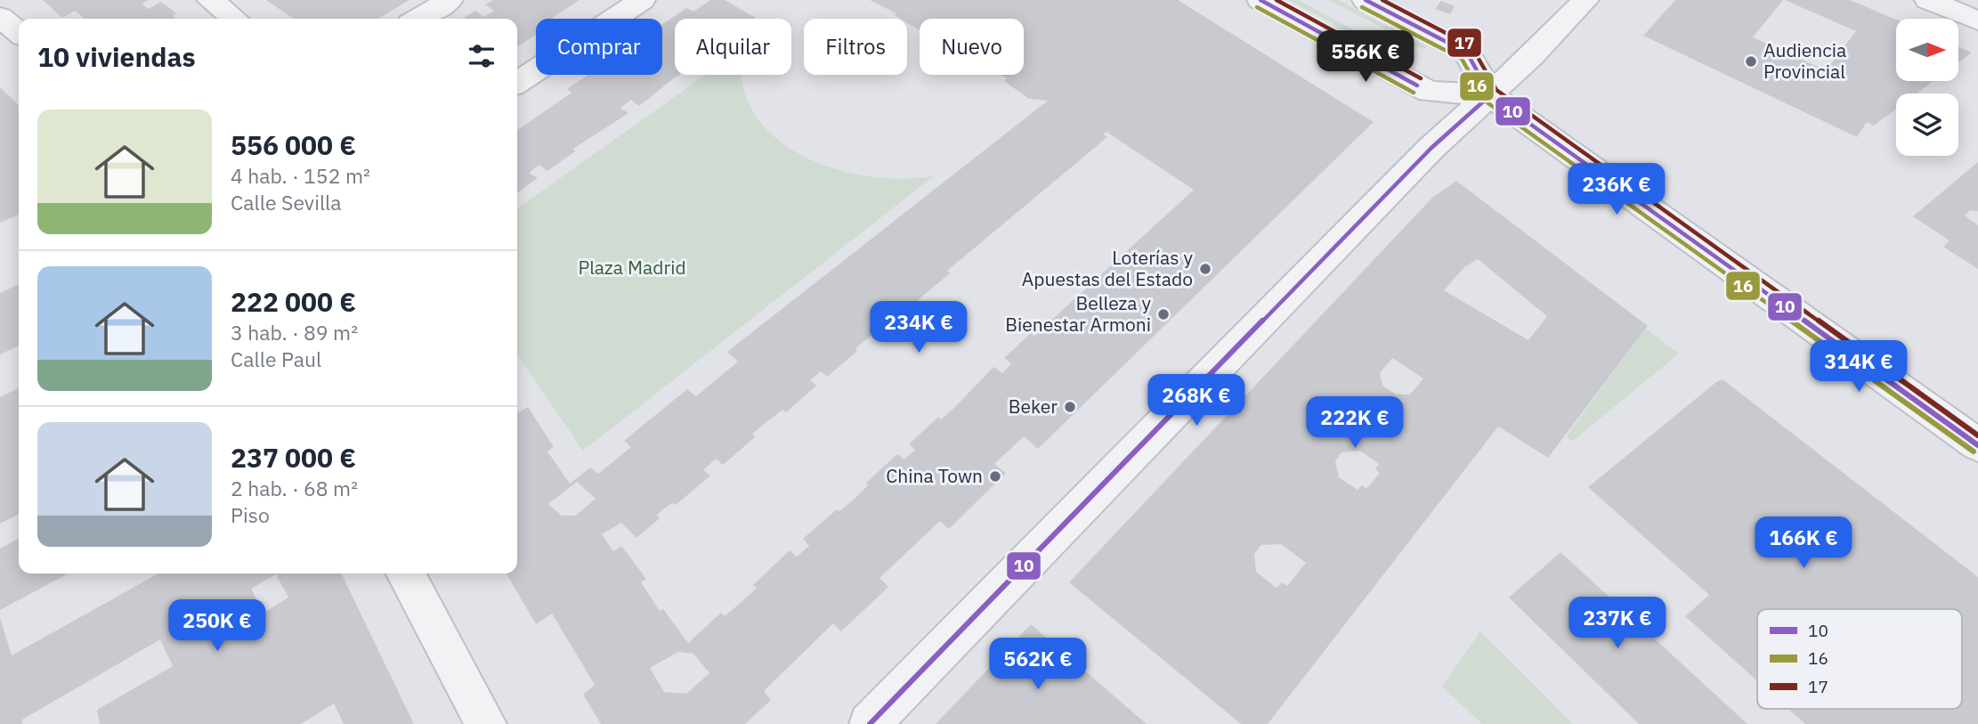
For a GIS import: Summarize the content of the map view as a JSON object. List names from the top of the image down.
{
  "parks": ["Plaza Madrid"],
  "places": [
    "Audiencia Provincial",
    "Loterías y Apuestas del Estado",
    "Belleza y Bienestar Armoni",
    "Beker",
    "China Town"
  ],
  "lines": ["transit line 10", "transit line 17", "transit line 16"],
  "legend": ["10", "16", "17"],
  "north": "right",
  "page": {
    "chip": [
      "Comprar",
      "Alquilar",
      "Filtros",
      "Nuevo"
    ],
    "heading": "10 viviendas",
    "price": [
      "556K €",
      "236K €",
      "234K €",
      "314K €",
      "268K €",
      "222K €",
      "166K €",
      "237K €",
      "250K €",
      "562K €"
    ],
    "list": [
      {
        "name": "556 000 €",
        "note": "4 hab. · 152 m² · Calle Sevilla"
      },
      {
        "name": "222 000 €",
        "note": "3 hab. · 89 m² · Calle Paul"
      },
      {
        "name": "237 000 €",
        "note": "2 hab. · 68 m² · Piso"
      }
    ]
  }
}
